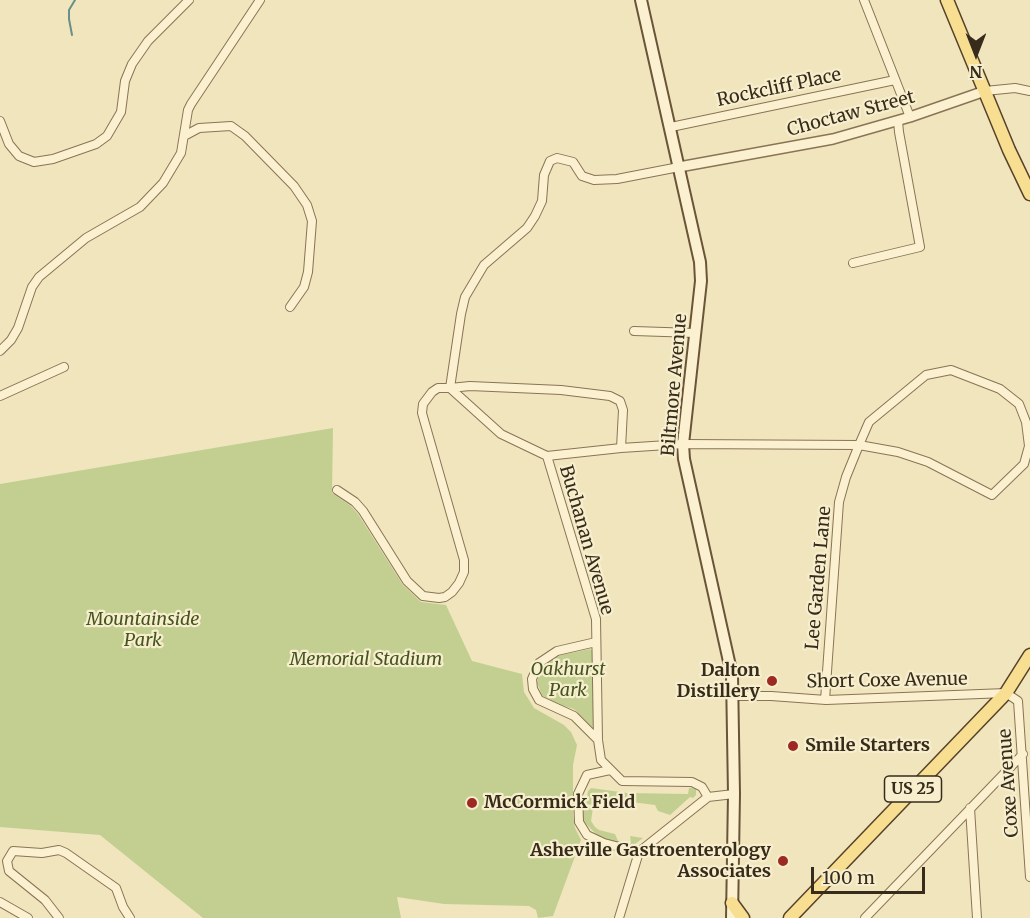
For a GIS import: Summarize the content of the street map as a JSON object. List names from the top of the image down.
{
  "streets": {
    "main road": ["Biltmore Avenue", "US 25"],
    "street": [
      "Rockcliff Place",
      "Choctaw Street",
      "Buchanan Avenue",
      "Lee Garden Lane",
      "Short Coxe Avenue",
      "Coxe Avenue"
    ]
  },
  "crossings": [
    ["Rockcliff Place", "Biltmore Avenue"],
    ["Choctaw Street", "Biltmore Avenue"],
    ["Biltmore Avenue", "Short Coxe Avenue"],
    ["Lee Garden Lane", "Short Coxe Avenue"],
    ["Short Coxe Avenue", "Coxe Avenue"],
    ["Short Coxe Avenue", "US 25"],
    ["Coxe Avenue", "US 25"]
  ],
  "parks": ["Mountainside Park", "Memorial Stadium", "Oakhurst Park"],
  "places": [
    "Dalton Distillery",
    "Smile Starters",
    "McCormick Field",
    "Asheville Gastroenterology Associates"
  ],
  "scale_bar": "100 m",
  "north": "bottom"
}
